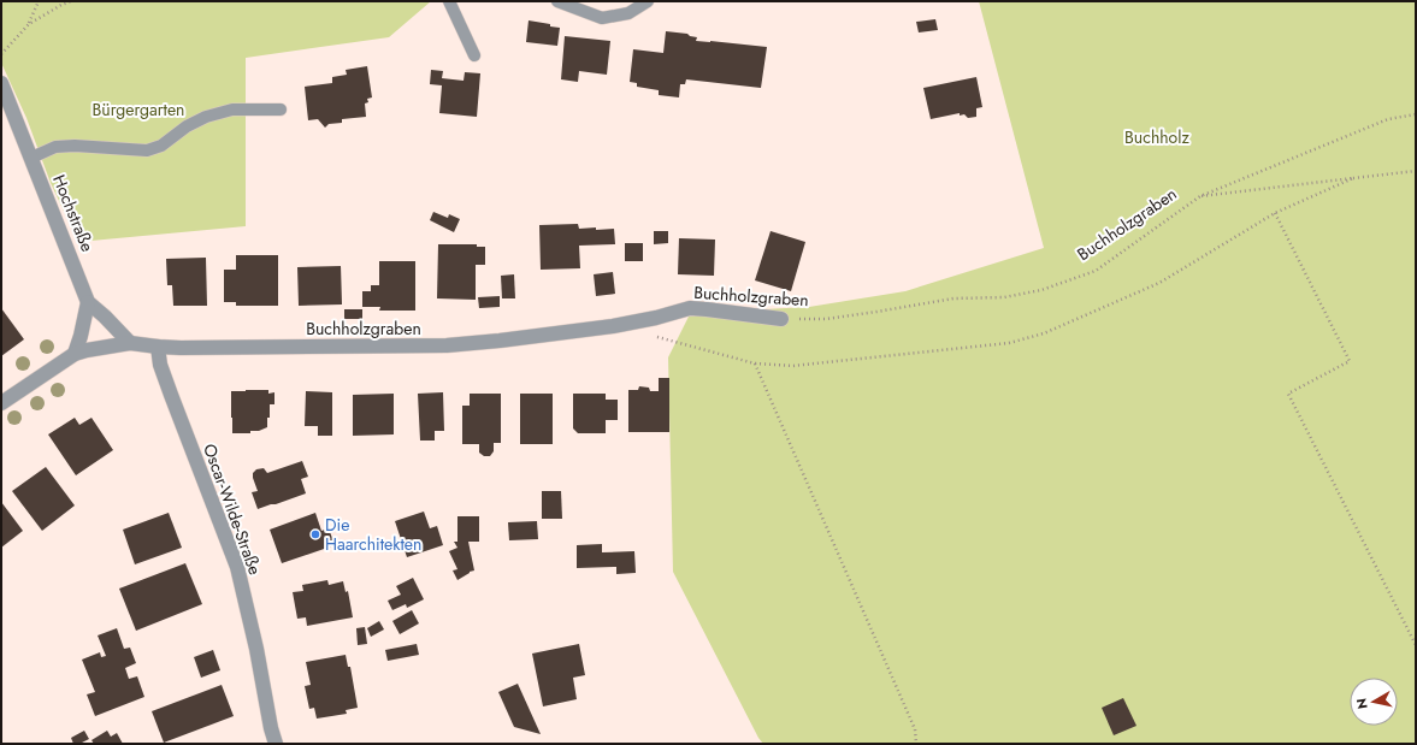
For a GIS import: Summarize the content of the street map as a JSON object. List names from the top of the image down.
{
  "streets": {
    "street": ["Hochstraße", "Buchholzgraben", "Oscar-Wilde-Straße"]
  },
  "crossings": [
    ["Hochstraße", "Buchholzgraben"],
    ["Buchholzgraben", "Oscar-Wilde-Straße"]
  ],
  "parks": ["Bürgergarten", "Buchholz"],
  "places": ["Die Haarchitekten"],
  "north": "left"
}
